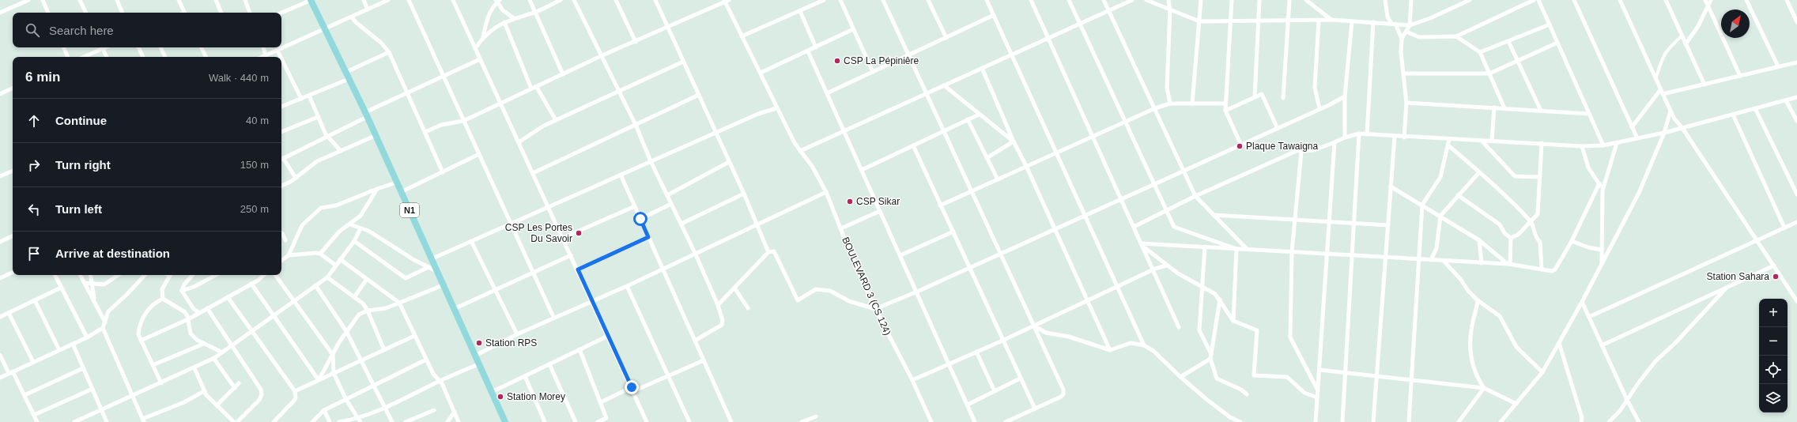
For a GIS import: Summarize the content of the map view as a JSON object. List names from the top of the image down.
{
  "streets": {
    "main road": ["N1"],
    "street": ["BOULEVARD 3 (CS 124)"]
  },
  "places": [
    "CSP La Pépiniêre",
    "Plaque Tawaigna",
    "CSP Sikar",
    "CSP Les Portes Du Savoir",
    "Station Sahara",
    "Station RPS",
    "Station Morey"
  ],
  "north": "top right",
  "page": {
    "search": "Search here",
    "heading": ["6 min", "Walk · 440 m"],
    "list": [
      ["Continue", "40 m"],
      ["Turn right", "150 m"],
      ["Turn left", "250 m"],
      "Arrive at destination"
    ],
    "map_buttons": ["+", "−"]
  }
}
